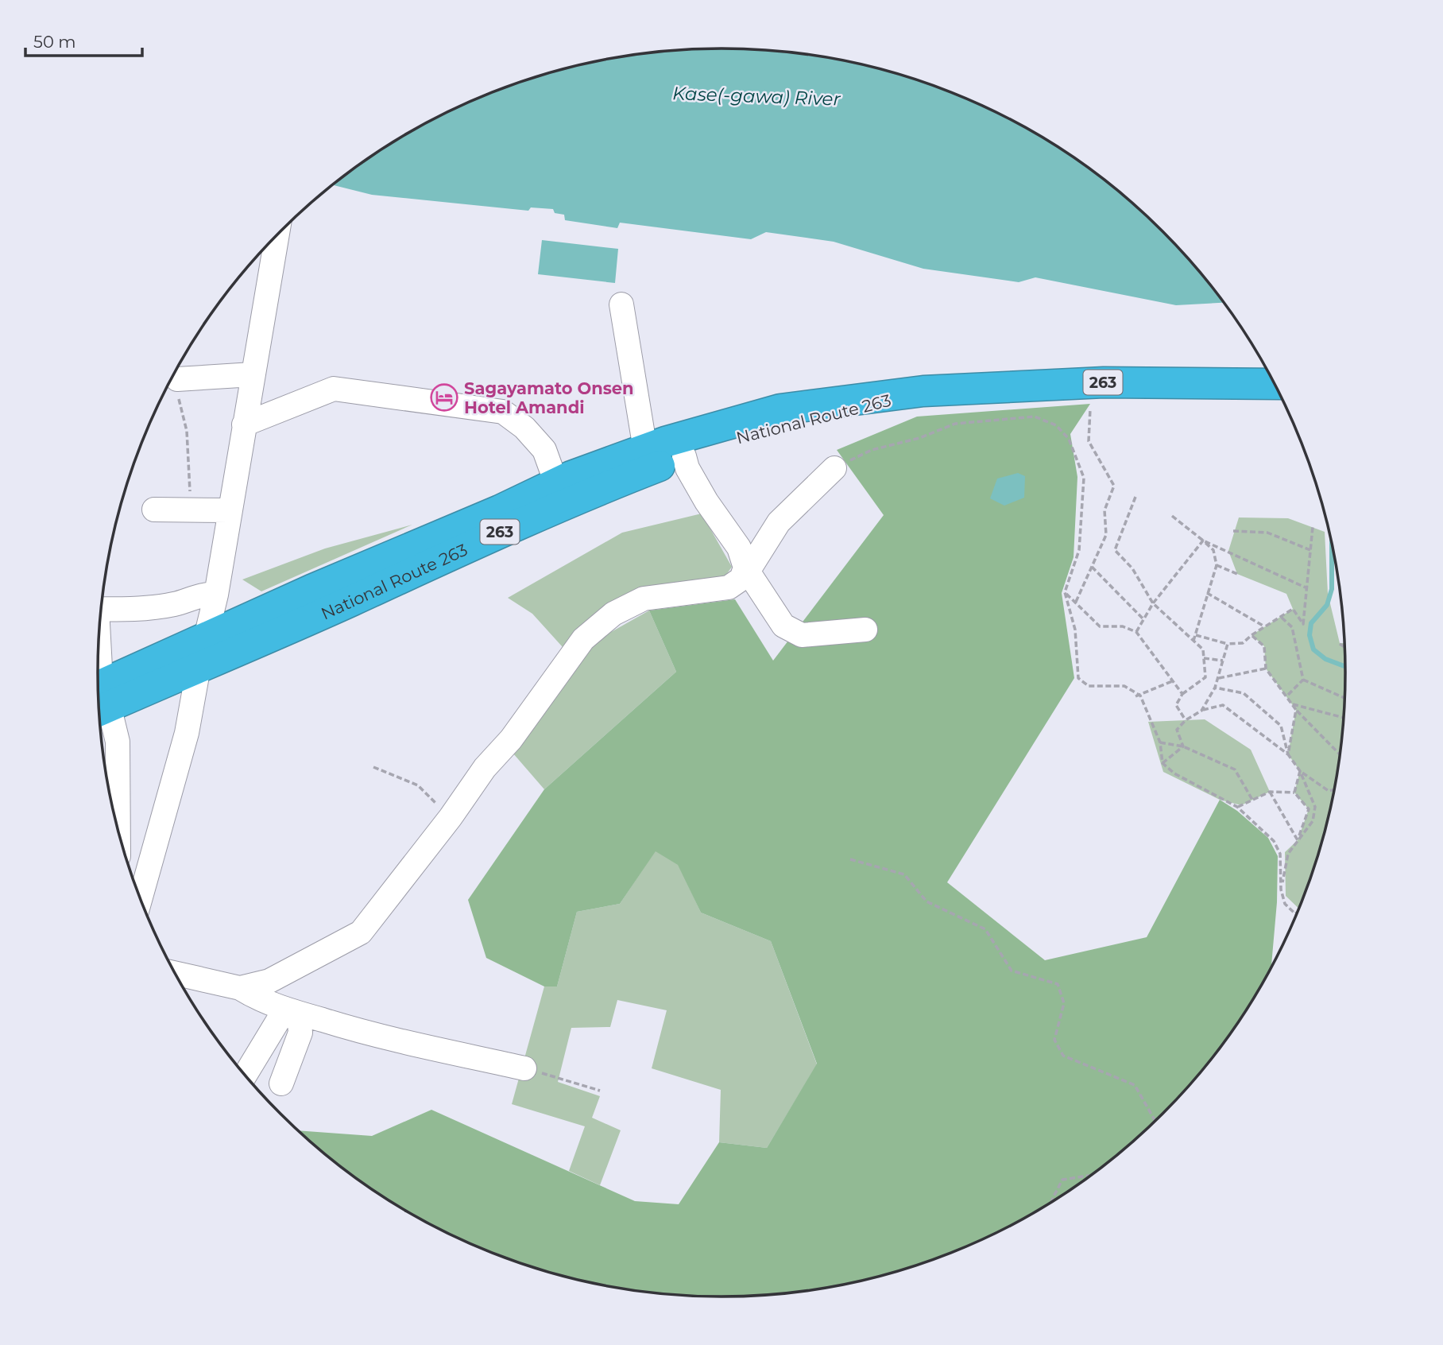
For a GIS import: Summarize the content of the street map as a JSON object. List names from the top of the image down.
{
  "streets": {
    "highway": ["263", "National Route 263"]
  },
  "water": ["Kase(-gawa) River"],
  "places": {
    "hotel": ["Sagayamato Onsen Hotel Amandi"]
  },
  "scale_bar": "50 m"
}
